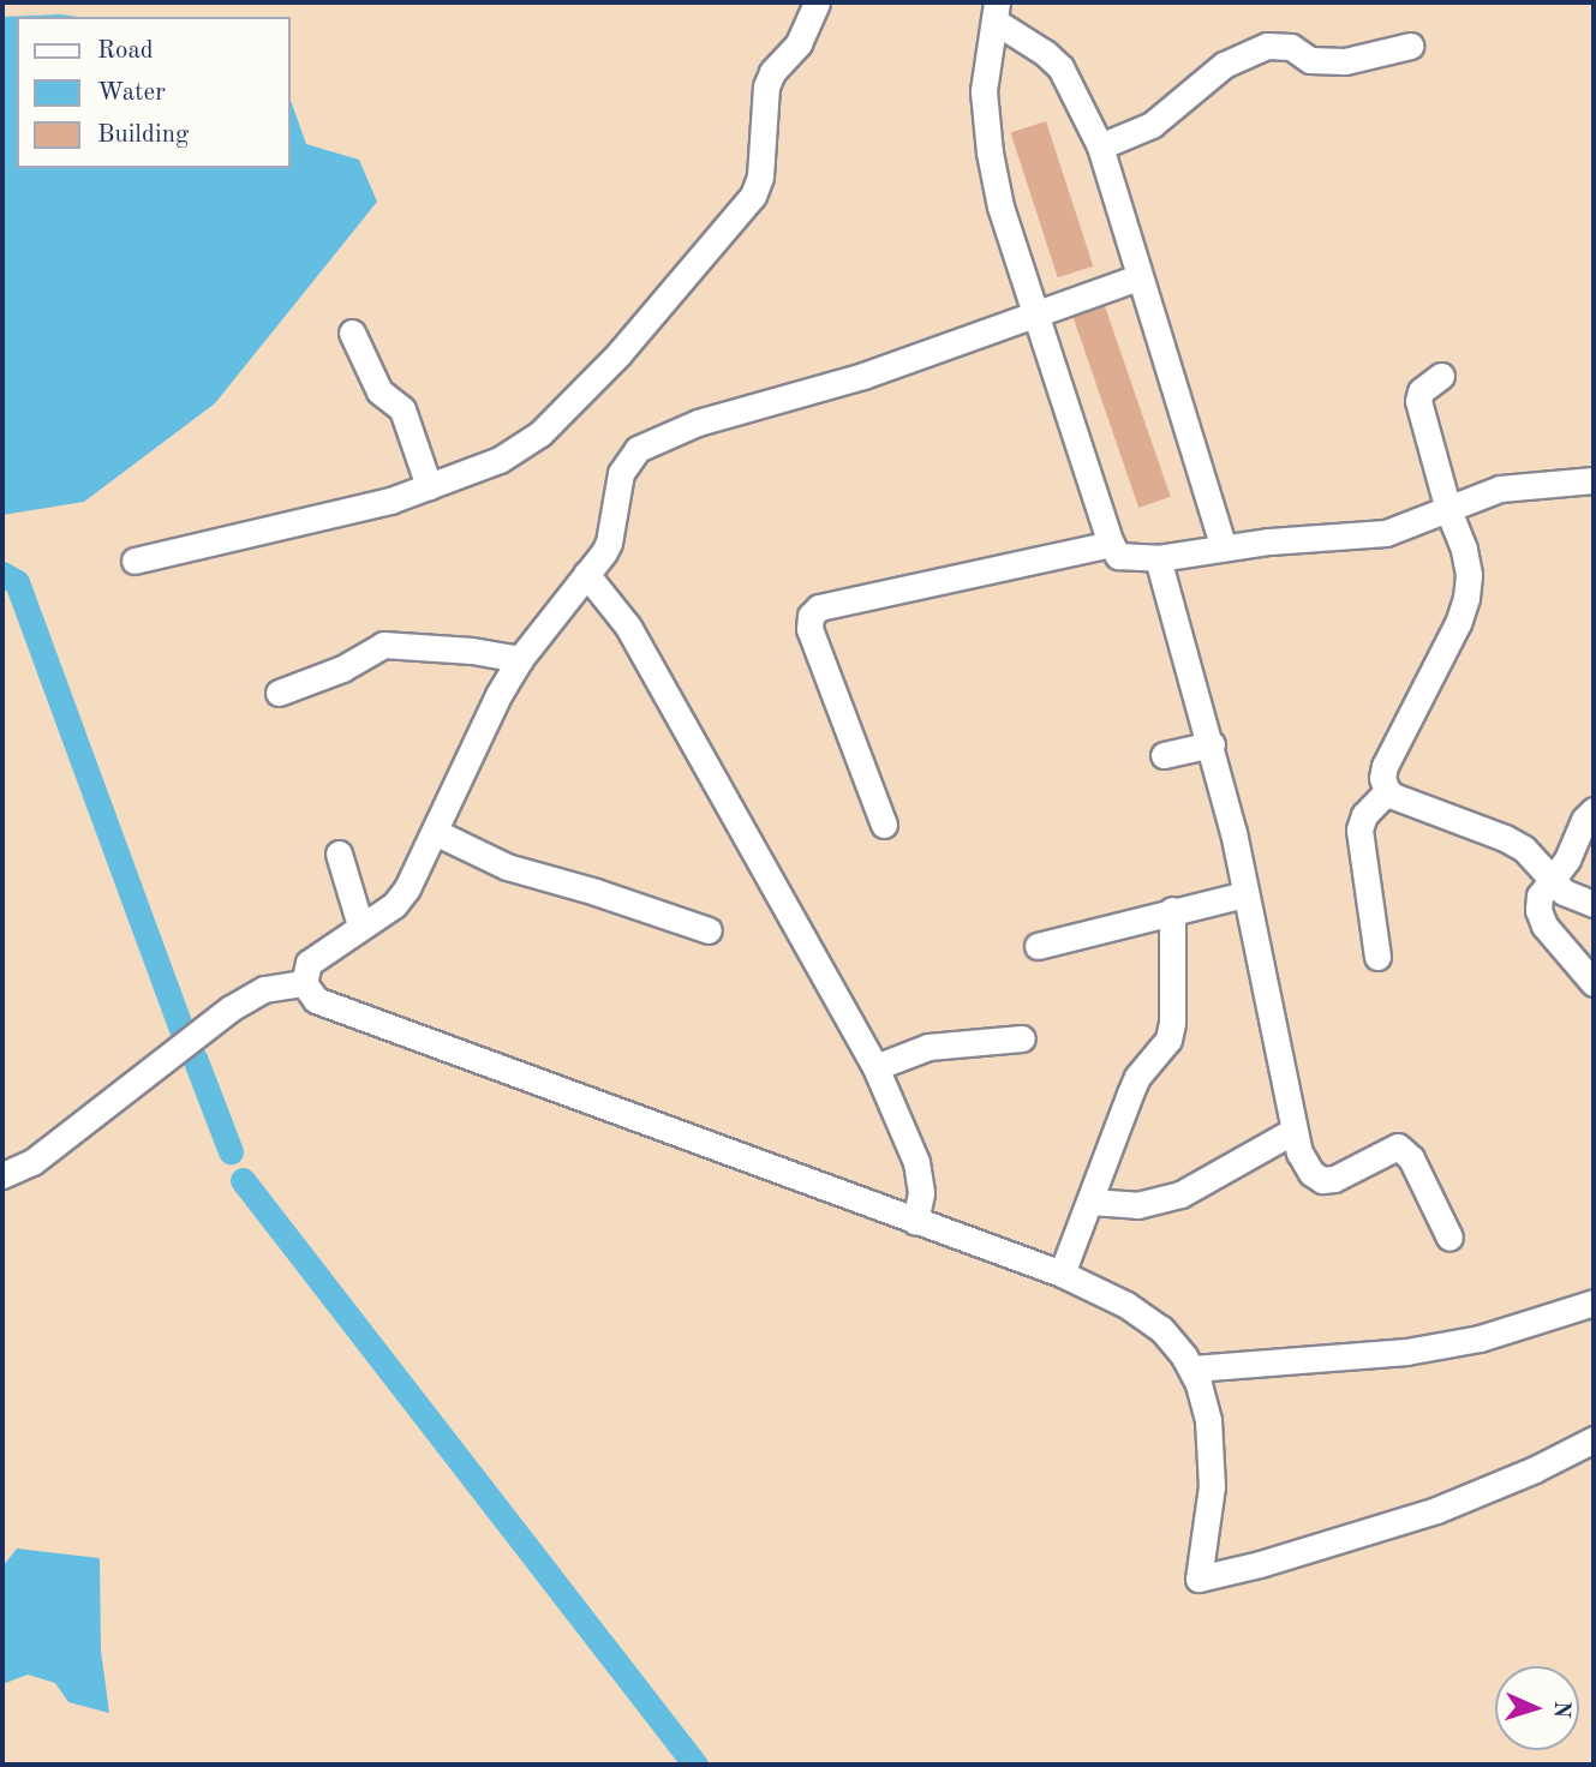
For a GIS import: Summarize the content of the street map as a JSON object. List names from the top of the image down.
{
  "legend": ["Road", "Water", "Building"],
  "north": "right"
}
